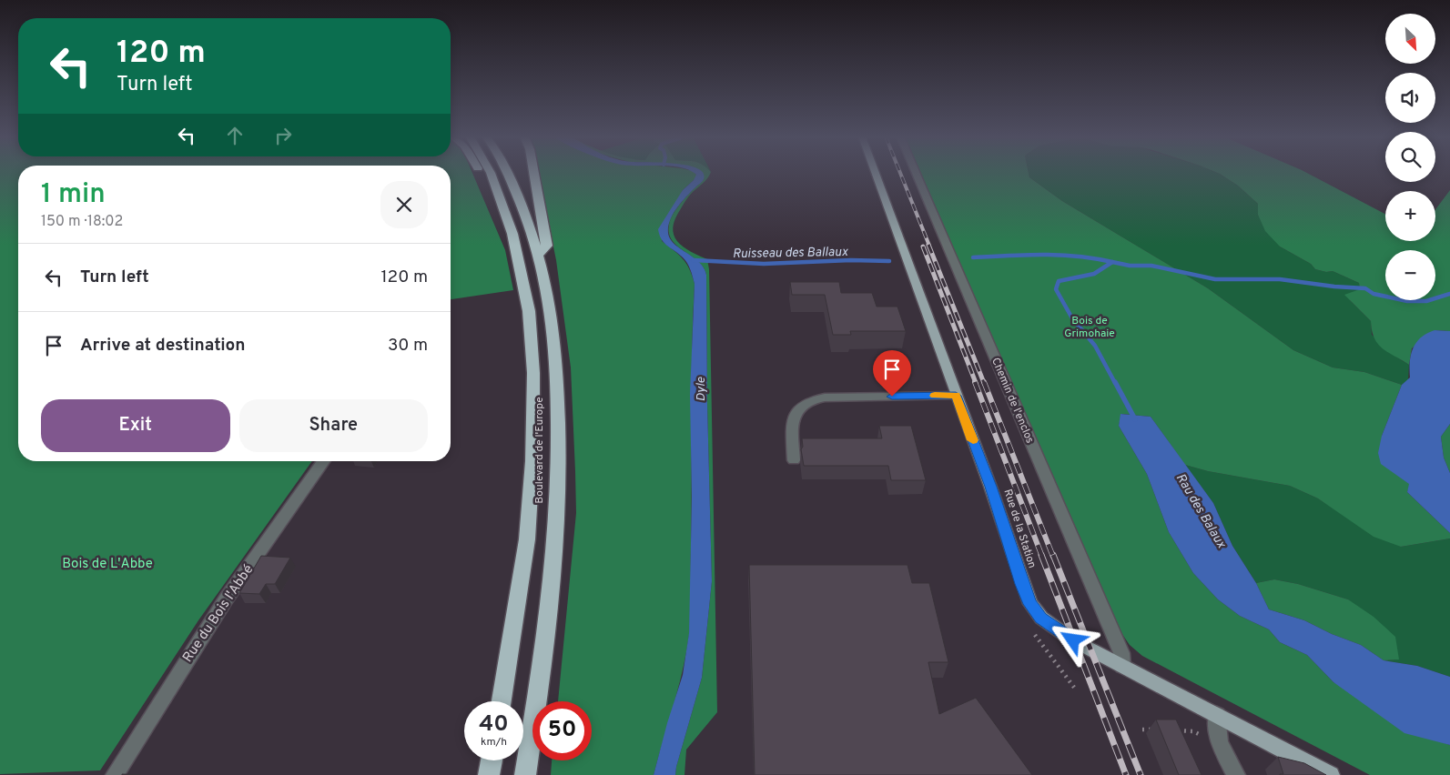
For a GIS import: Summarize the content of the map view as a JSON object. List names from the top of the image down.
{
  "streets": {
    "highway": ["Boulevard de l'Europe"],
    "main road": ["Rue de la Station"],
    "street": ["Chemin de l'enclos", "Rue du Bois l'Abbé"]
  },
  "crossings": [
    ["Chemin de l'enclos", "Rue de la Station"]
  ],
  "water": ["Ruisseau des Ballaux", "Dyle", "Rau des Balaux"],
  "parks": ["Bois de Grimohaie", "Bois de L'Abbe"],
  "north": "bottom right",
  "page": {
    "map_buttons": ["+", "−"],
    "turn": ["120 m", "Turn left"],
    "heading": ["1 min", "150 m · 18:02"],
    "list": [
      {
        "name": "Turn left",
        "value": "120 m"
      },
      {
        "name": "Arrive at destination",
        "value": "30 m"
      }
    ],
    "buttons": ["Exit", "Share"],
    "speed": "40 km/h",
    "limit": "50"
  }
}
